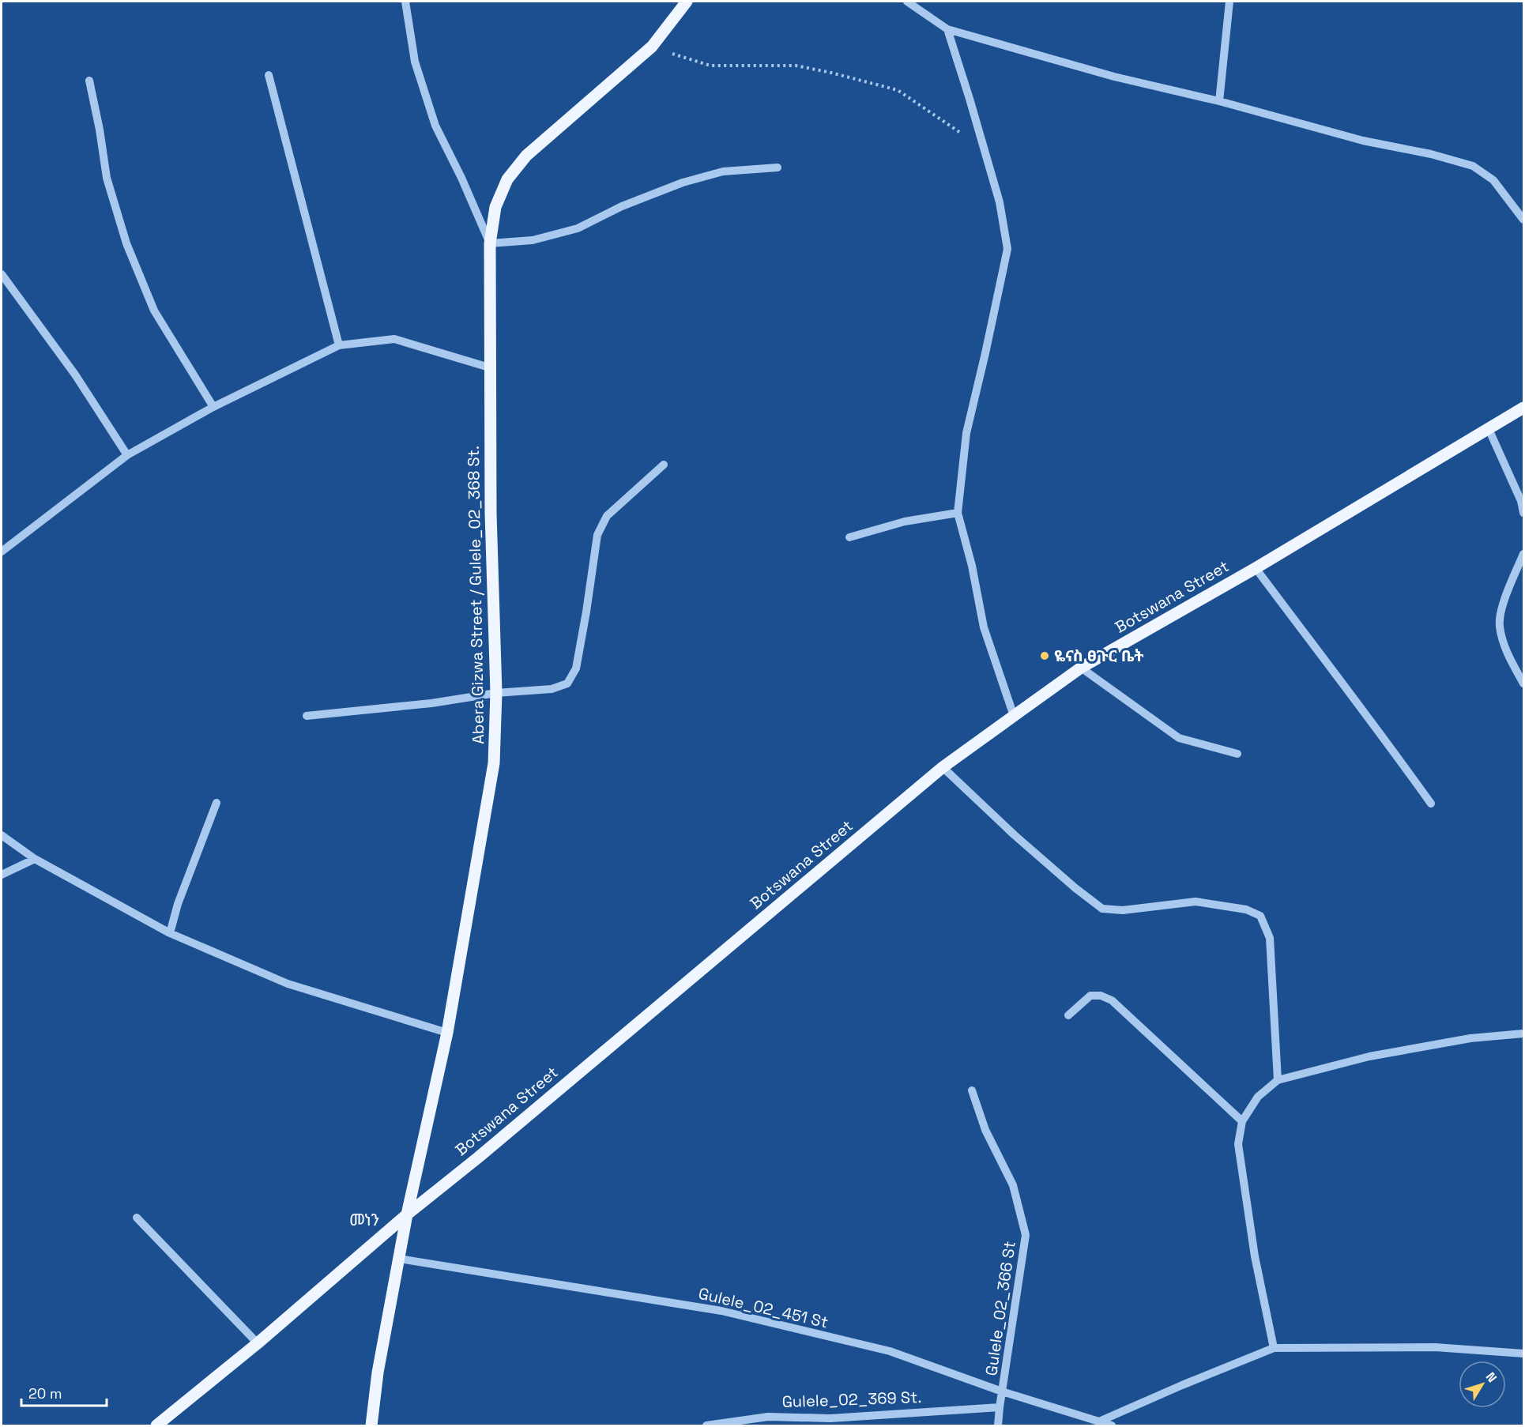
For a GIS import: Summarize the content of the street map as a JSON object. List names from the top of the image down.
{
  "streets": {
    "main road": ["Abera Gizwa Street / Gulele_02_368 St.", "Botswana Street"],
    "street": ["Gulele_02_451 St", "Gulele_02_366 St", "Gulele_02_369 St."]
  },
  "crossings": [
    ["Abera Gizwa Street / Gulele_02_368 St.", "Botswana Street"],
    ["Abera Gizwa Street / Gulele_02_368 St.", "Gulele_02_451 St"],
    ["Gulele_02_451 St", "Gulele_02_366 St"],
    ["Gulele_02_366 St", "Gulele_02_369 St."]
  ],
  "districts": ["መነን"],
  "places": ["ዬናስ ፀጉር ቤት"],
  "scale_bar": "20 m",
  "north": "top right"
}
